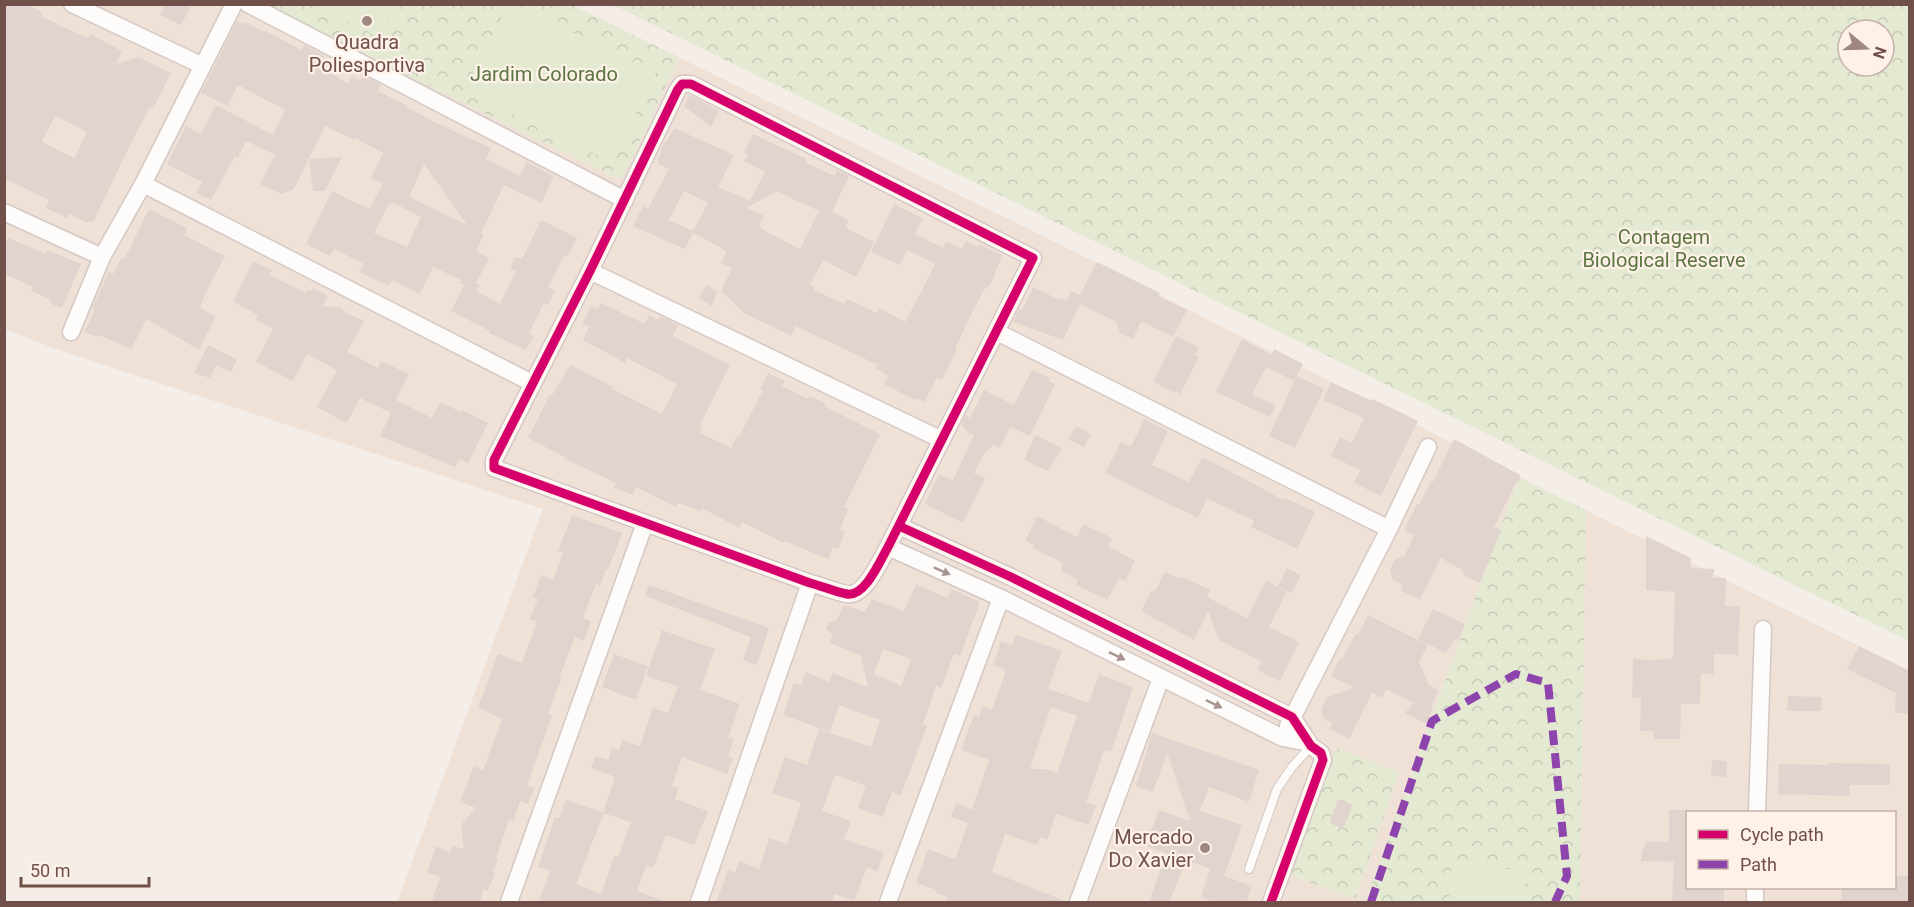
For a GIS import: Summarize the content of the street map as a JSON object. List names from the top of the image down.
{
  "parks": ["Jardim Colorado", "Contagem Biological Reserve"],
  "places": ["Quadra Poliesportiva", "Mercado Do Xavier"],
  "legend": ["Cycle path", "Path"],
  "scale_bar": "50 m",
  "north": "right"
}
